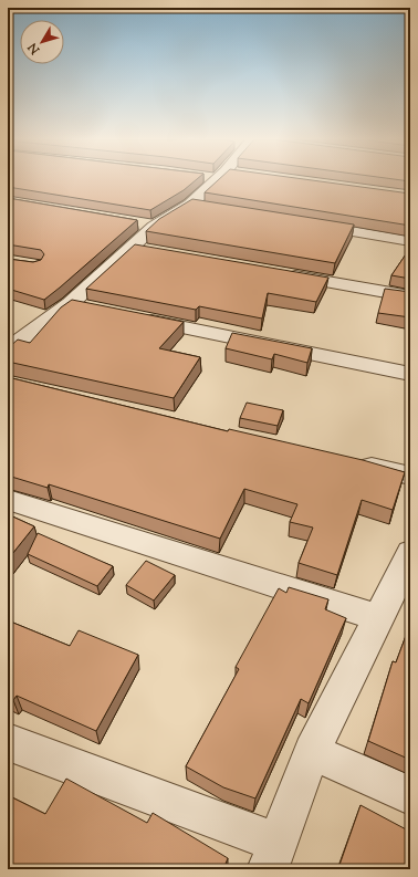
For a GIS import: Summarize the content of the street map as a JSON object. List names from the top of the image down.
{
  "north": "bottom left"
}
